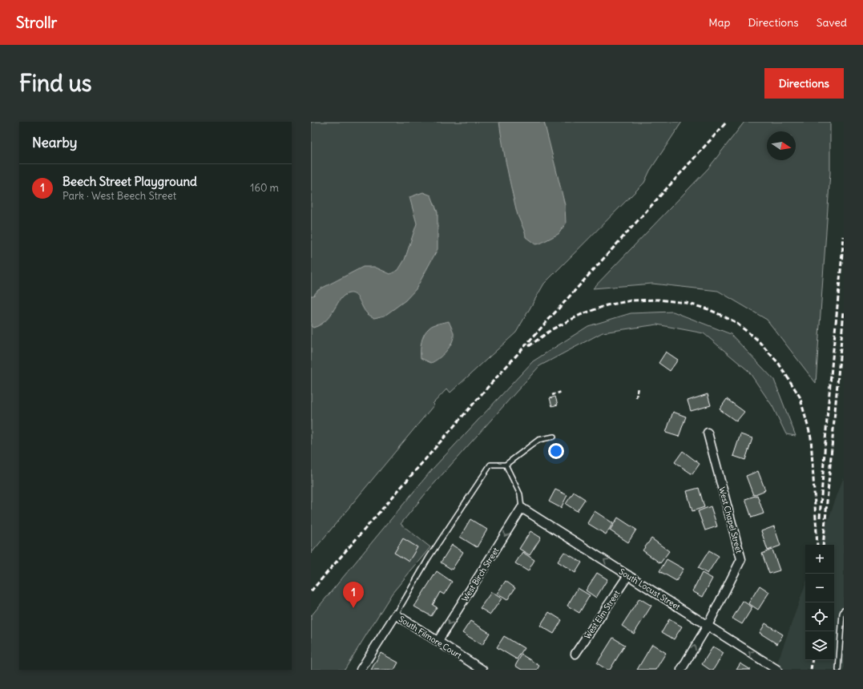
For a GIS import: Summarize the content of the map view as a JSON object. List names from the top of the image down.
{
  "streets": {
    "street": [
      "West Chapel Street",
      "West Birch Street",
      "South Locust Street",
      "West Elm Street",
      "South Filmore Court"
    ]
  },
  "crossings": [
    ["West Chapel Street", "South Locust Street"],
    ["West Birch Street", "South Locust Street"],
    ["West Birch Street", "South Filmore Court"],
    ["South Locust Street", "West Elm Street"]
  ],
  "one_way": ["West Birch Street", "South Locust Street"],
  "north": "right",
  "page": {
    "header": "Strollr",
    "nav": ["Map", "Directions", "Saved"],
    "buttons": "Directions",
    "title": "Find us",
    "heading": "Nearby",
    "list": [
      {
        "mark": "1",
        "name": "Beech Street Playground",
        "note": "Park · West Beech Street",
        "value": "160 m"
      }
    ],
    "map_buttons": ["+", "−"],
    "pins": "1"
  }
}
